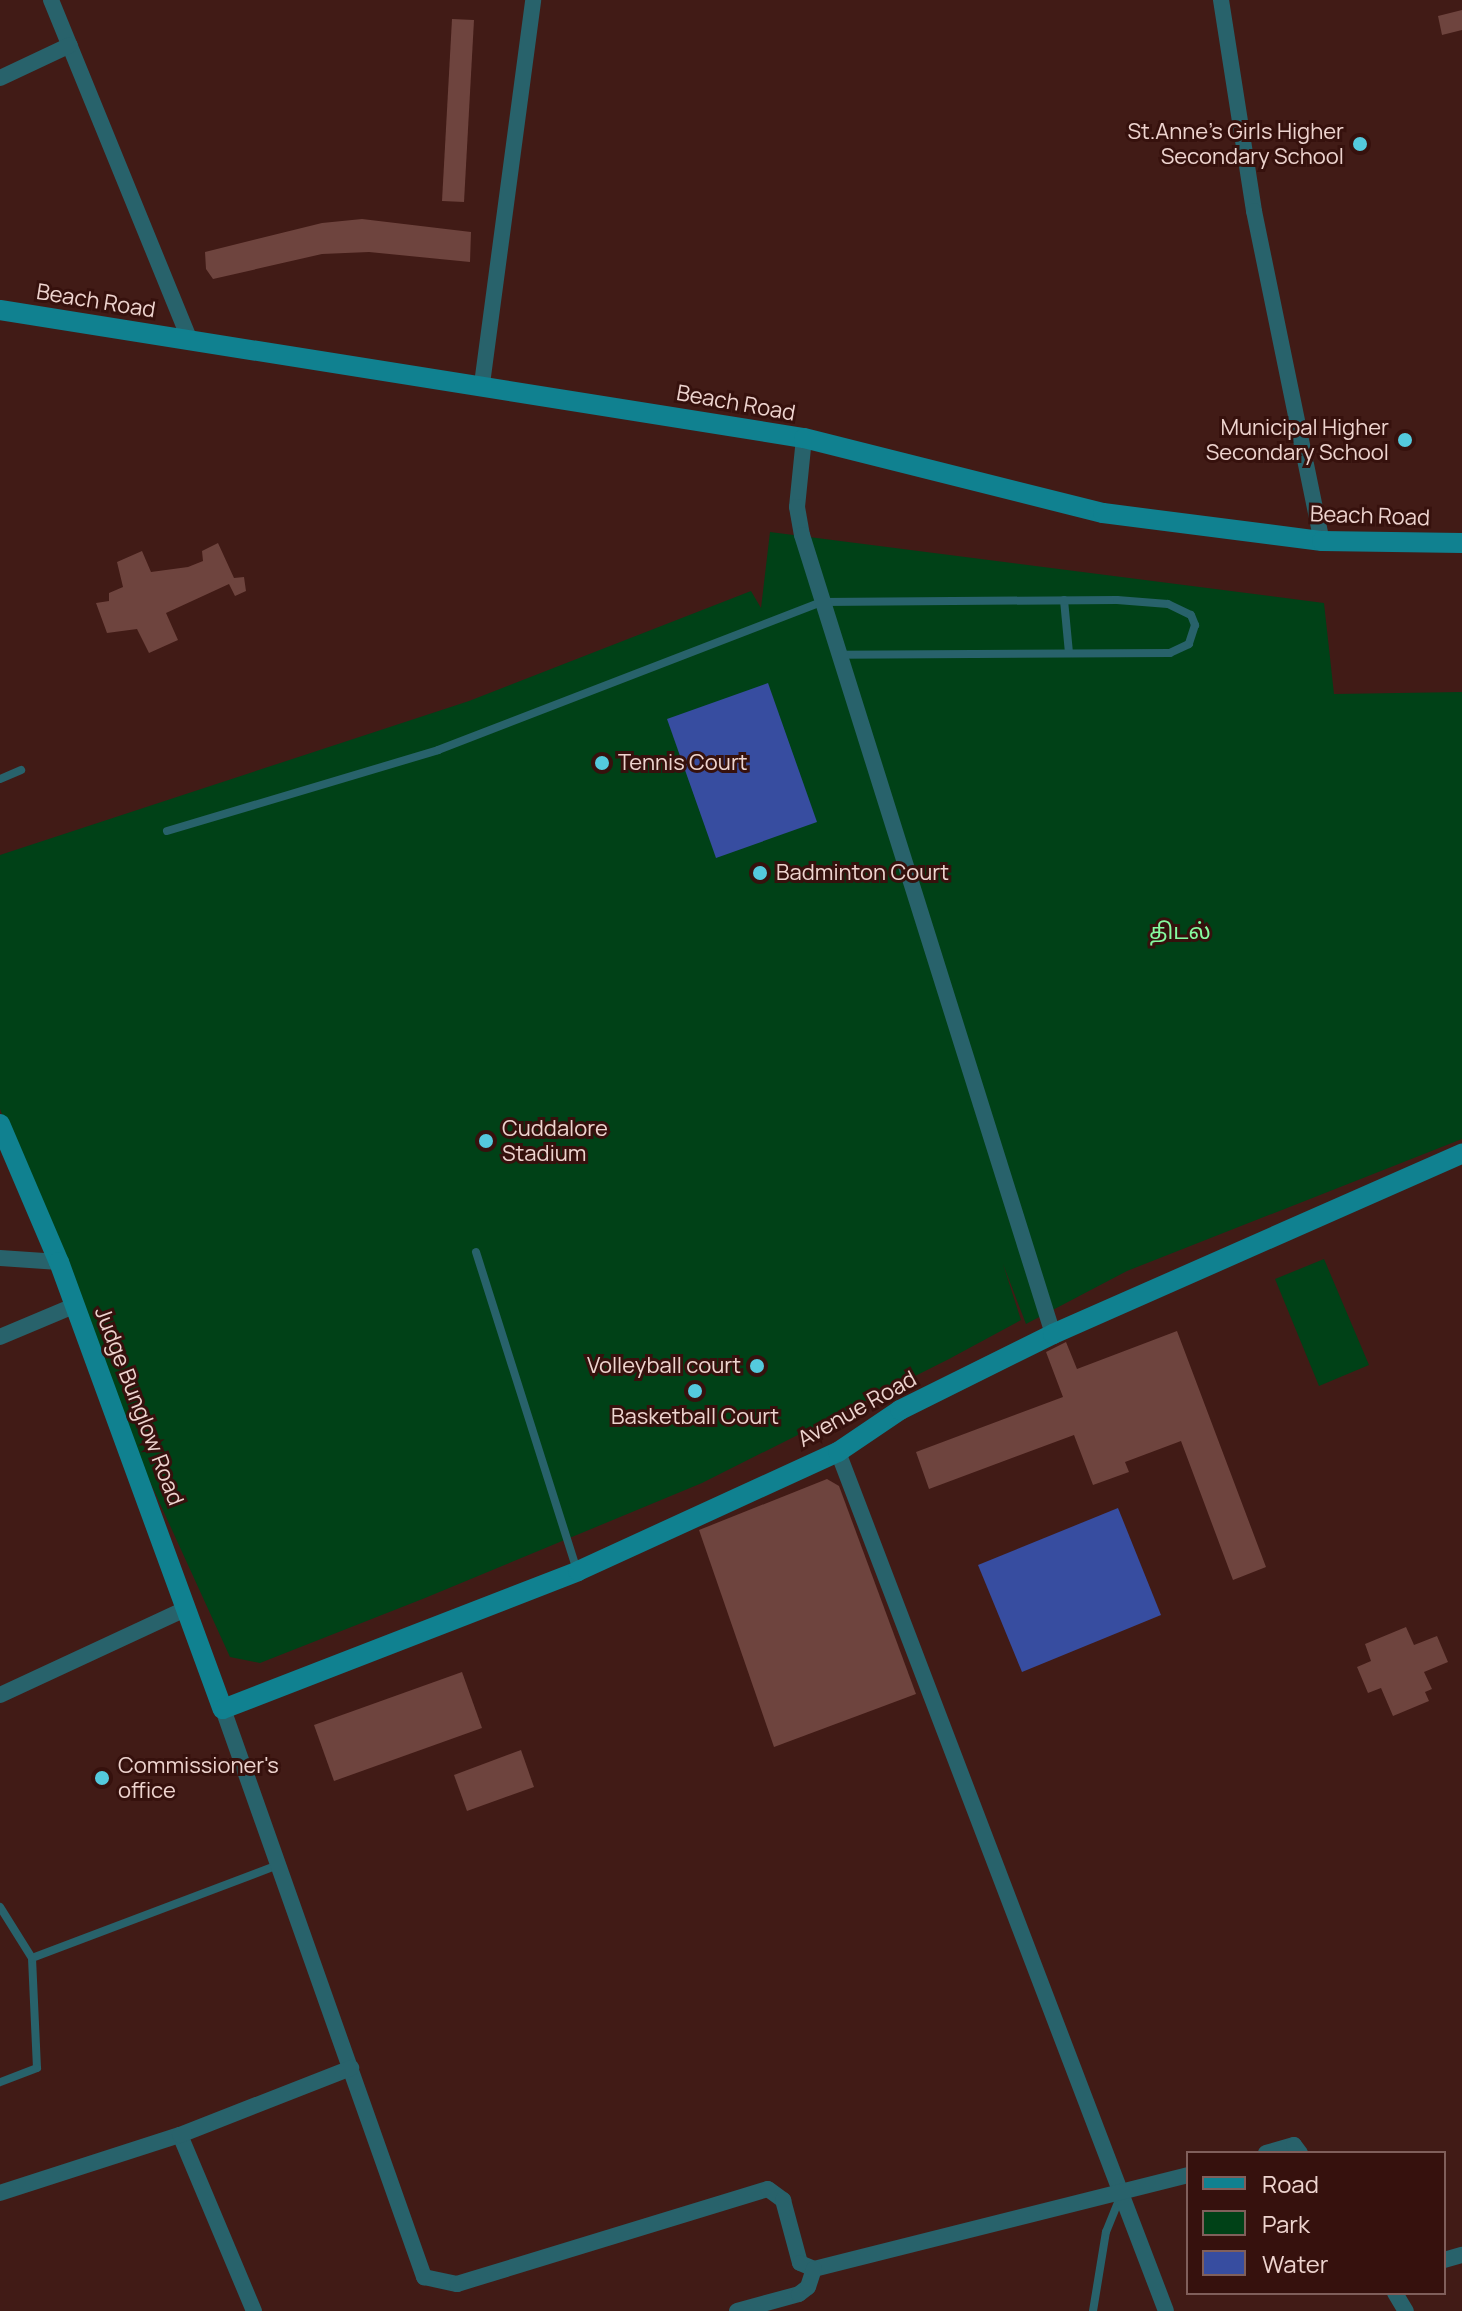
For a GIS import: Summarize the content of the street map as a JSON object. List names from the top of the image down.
{
  "streets": {
    "street": ["Beach Road", "Judge Bunglow Road", "Avenue Road"]
  },
  "crossings": [
    ["Judge Bunglow Road", "Avenue Road"]
  ],
  "parks": ["திடல்"],
  "places": [
    "St.Anne's Girls Higher Secondary School",
    "Municipal Higher Secondary School",
    "Tennis Court",
    "Badminton Court",
    "Cuddalore Stadium",
    "Volleyball court",
    "Basketball Court",
    "Commissioner's office"
  ],
  "legend": ["Road", "Park", "Water"]
}
